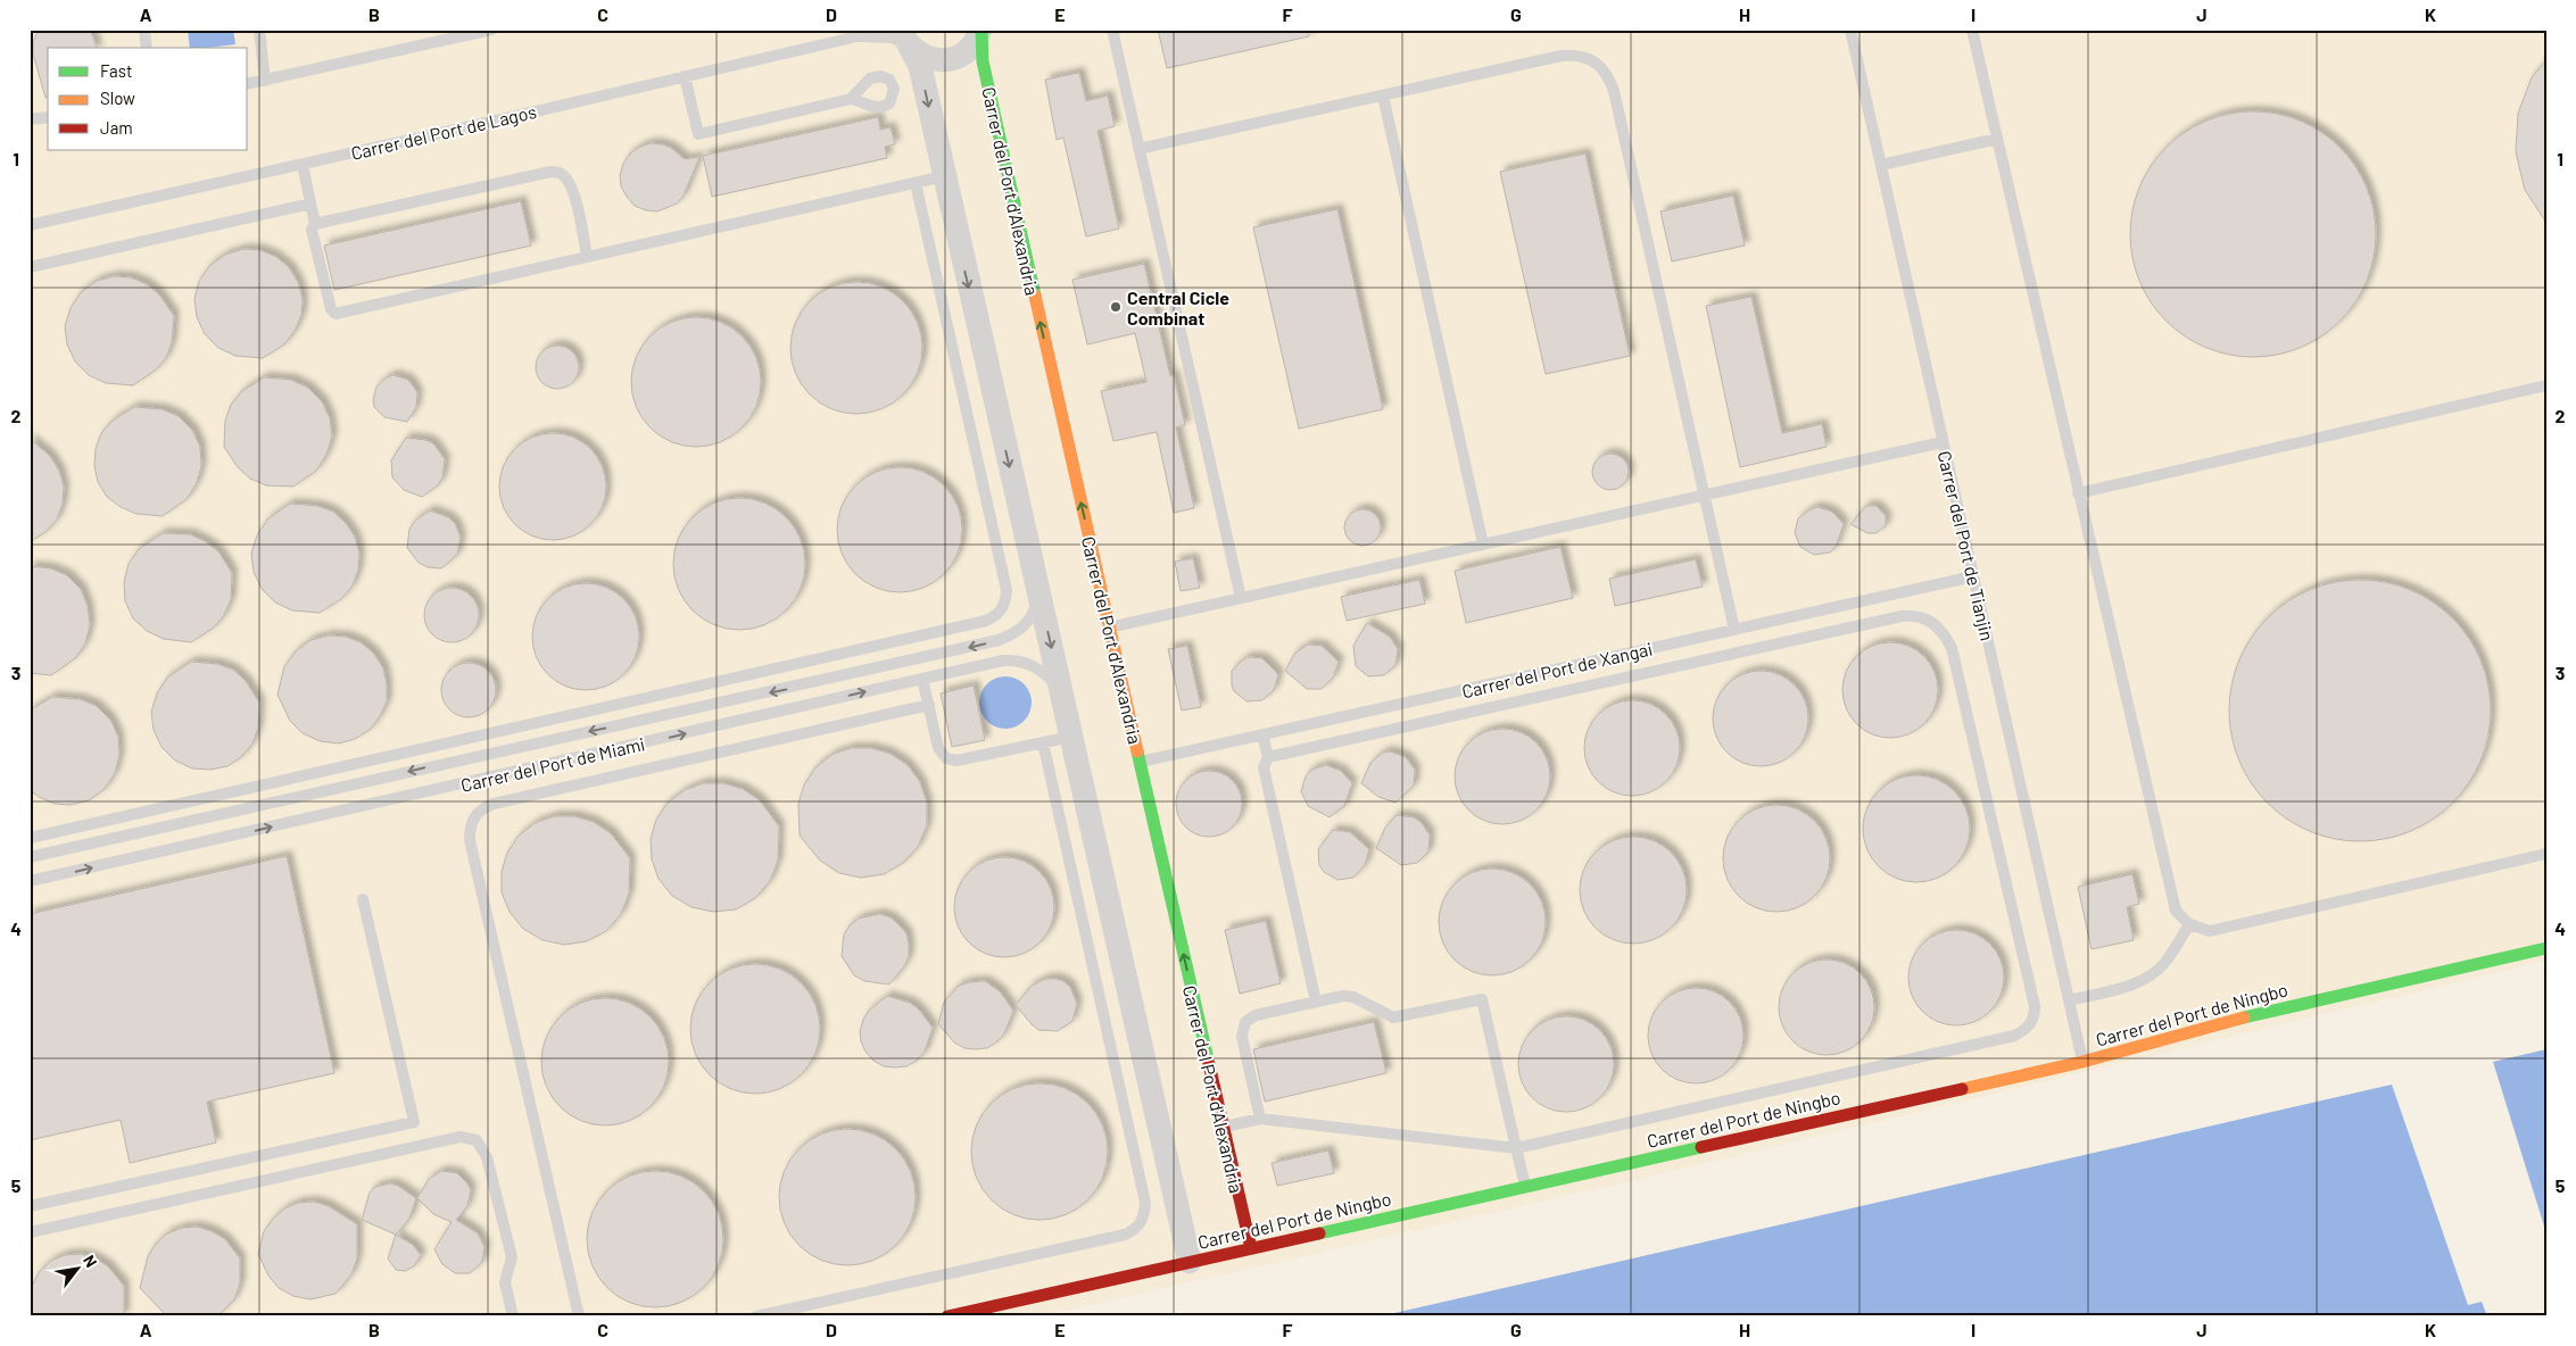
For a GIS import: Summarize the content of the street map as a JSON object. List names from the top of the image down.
{
  "streets": {
    "street": ["Carrer del Port d'Alexandria", "Carrer del Port de Ningbo"],
    "lane": [
      "Carrer del Port de Lagos",
      "Carrer del Port de Tianjin",
      "Carrer del Port de Xangai",
      "Carrer del Port de Miami"
    ]
  },
  "crossings": [
    ["Carrer del Port d'Alexandria", "Carrer del Port de Xangai"],
    ["Carrer del Port d'Alexandria", "Carrer del Port de Ningbo"],
    ["Carrer del Port de Tianjin", "Carrer del Port de Xangai"],
    ["Carrer del Port de Tianjin", "Carrer del Port de Ningbo"]
  ],
  "places": ["Central Cicle Combinat"],
  "legend": ["Fast", "Slow", "Jam"],
  "north": "top right",
  "grid": {
    "columns": [
      "A",
      "B",
      "C",
      "D",
      "E",
      "F",
      "G",
      "H",
      "I",
      "J",
      "K"
    ],
    "rows": [
      "1",
      "2",
      "3",
      "4",
      "5"
    ]
  }
}
